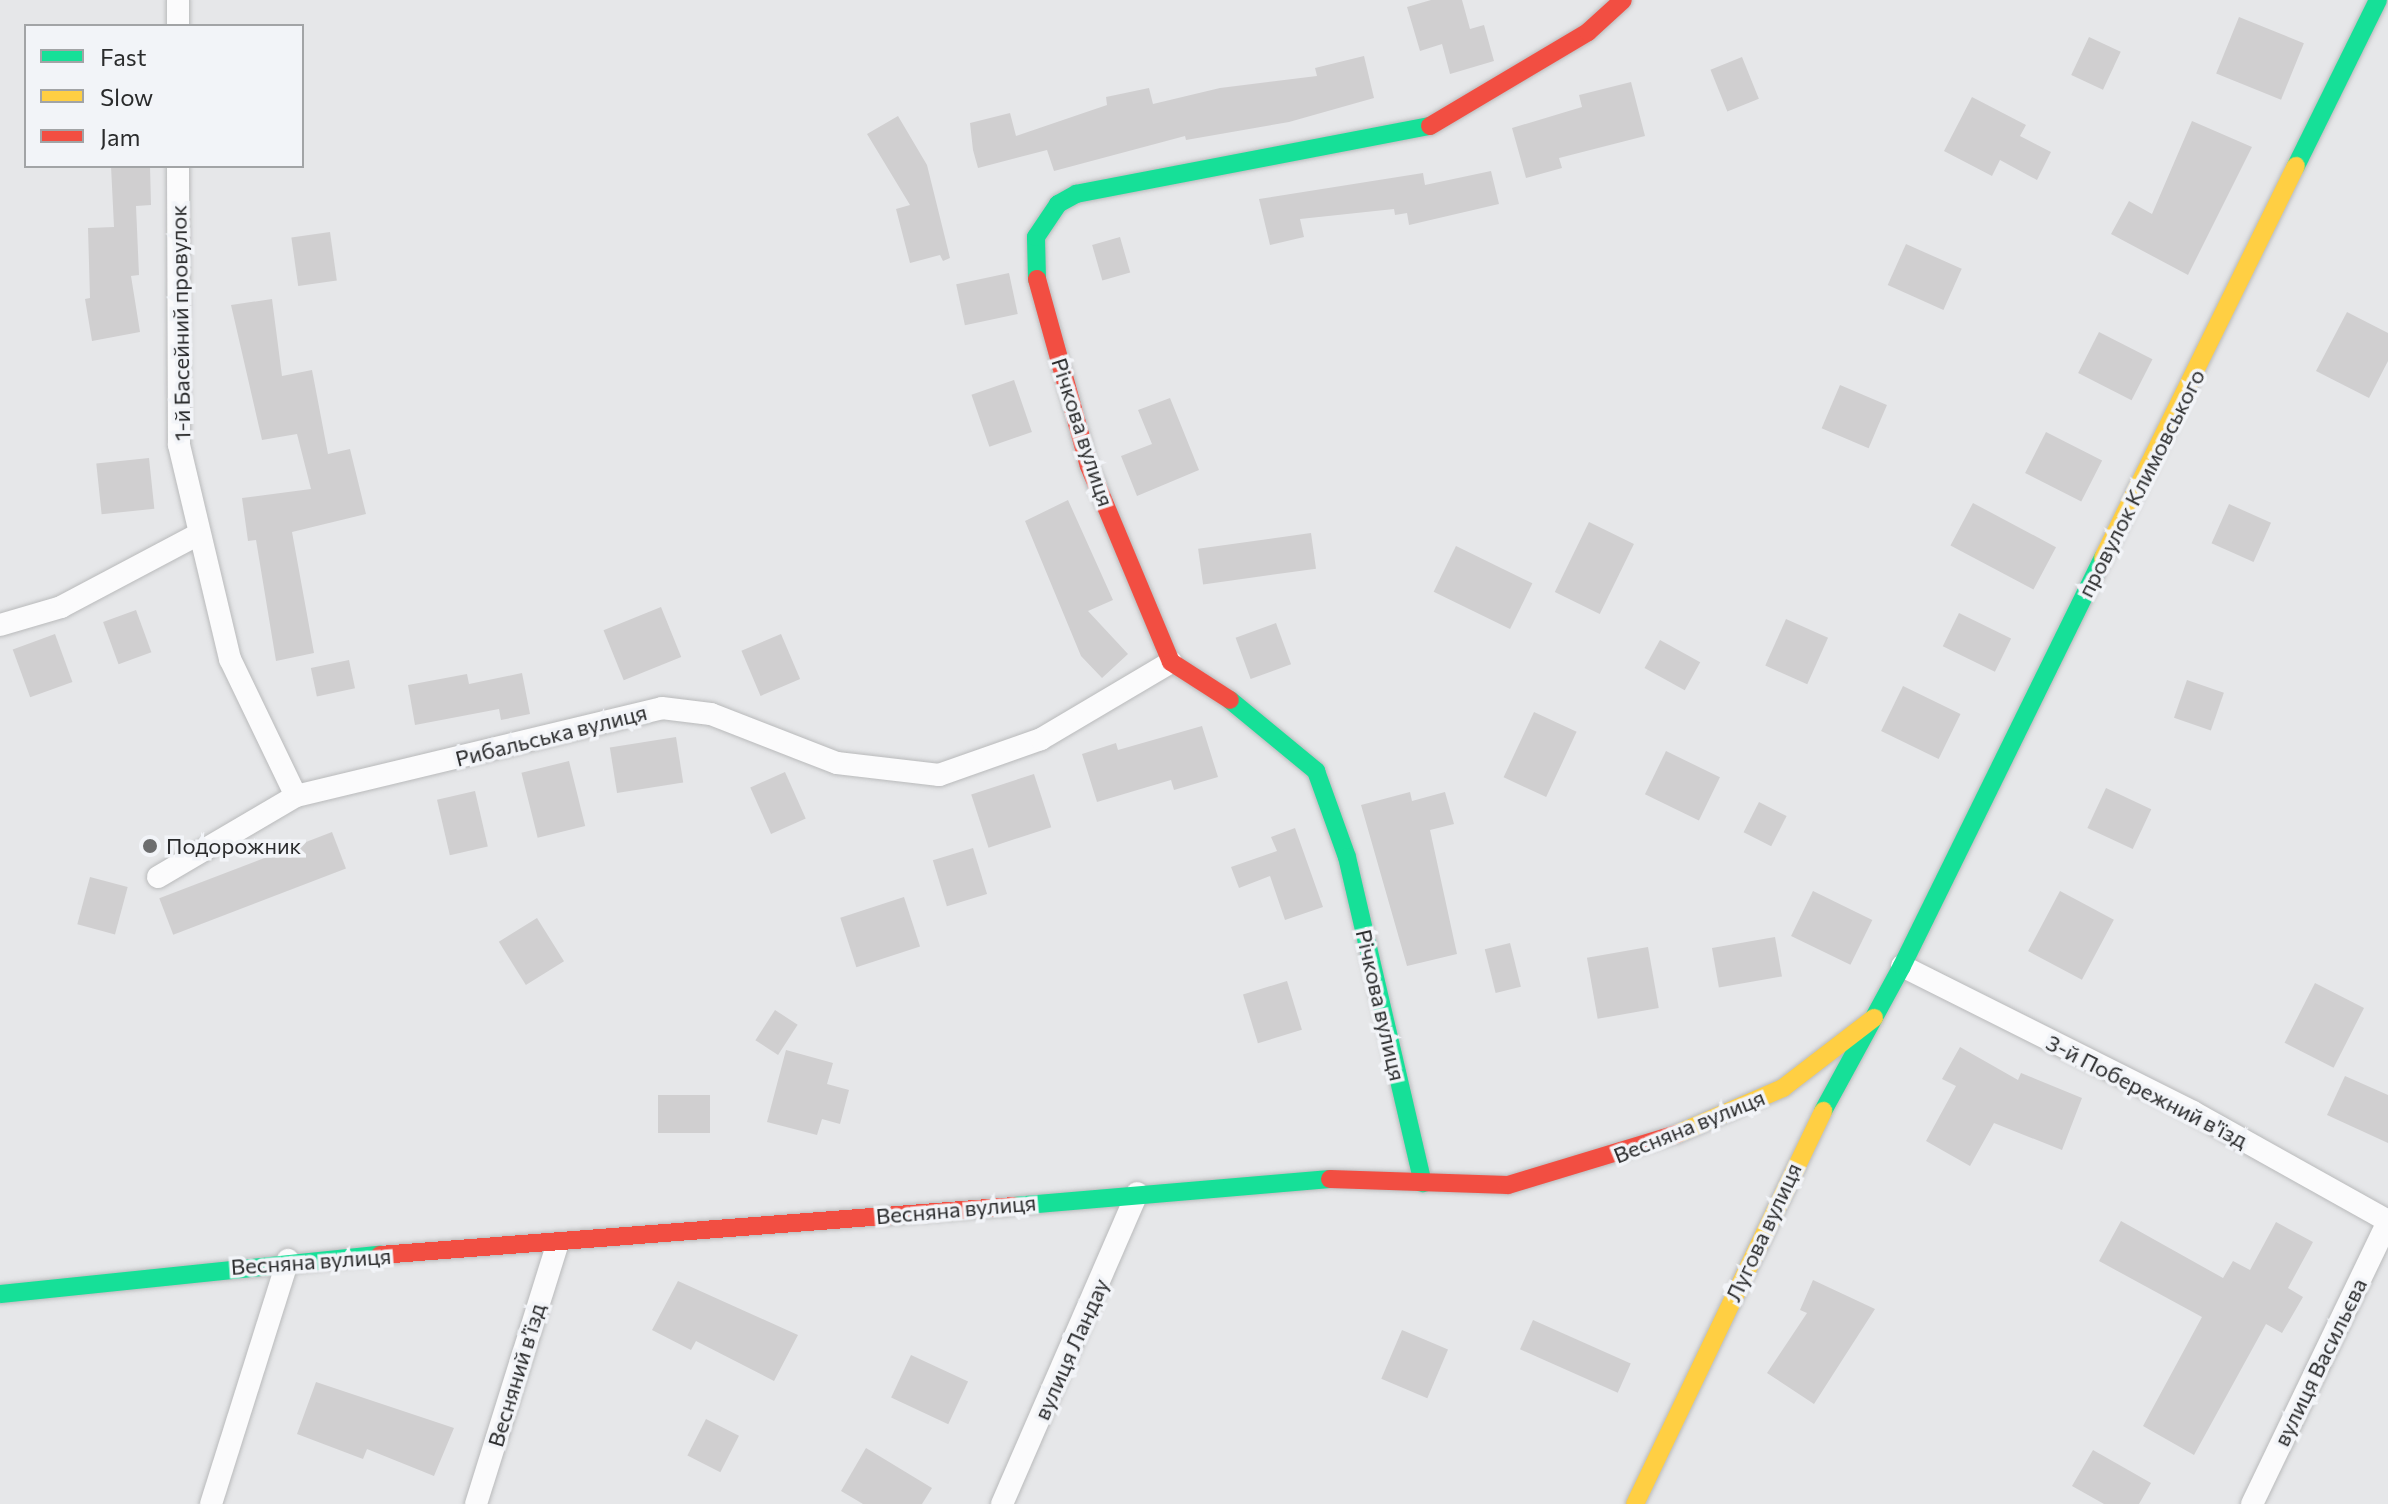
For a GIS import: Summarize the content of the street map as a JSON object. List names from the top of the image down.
{
  "streets": {
    "street": [
      "1-й Басейний провулок",
      "Річкова вулиця",
      "провулок Климовського",
      "Рибальська вулиця",
      "3-й Побережний в'їзд",
      "Весняна вулиця",
      "Лугова вулиця",
      "вулиця Ландау",
      "вулиця Васильєва",
      "Весняний вʼїзд"
    ]
  },
  "crossings": [
    ["1-й Басейний провулок", "Рибальська вулиця"],
    ["Річкова вулиця", "Рибальська вулиця"],
    ["Річкова вулиця", "Весняна вулиця"],
    ["провулок Климовського", "3-й Побережний в'їзд"],
    ["провулок Климовського", "Лугова вулиця"],
    ["3-й Побережний в'їзд", "Лугова вулиця"],
    ["3-й Побережний в'їзд", "вулиця Васильєва"],
    ["Весняна вулиця", "Лугова вулиця"],
    ["Весняна вулиця", "вулиця Ландау"],
    ["Весняна вулиця", "Весняний вʼїзд"]
  ],
  "places": ["Подорожник"],
  "legend": ["Fast", "Slow", "Jam"]
}
